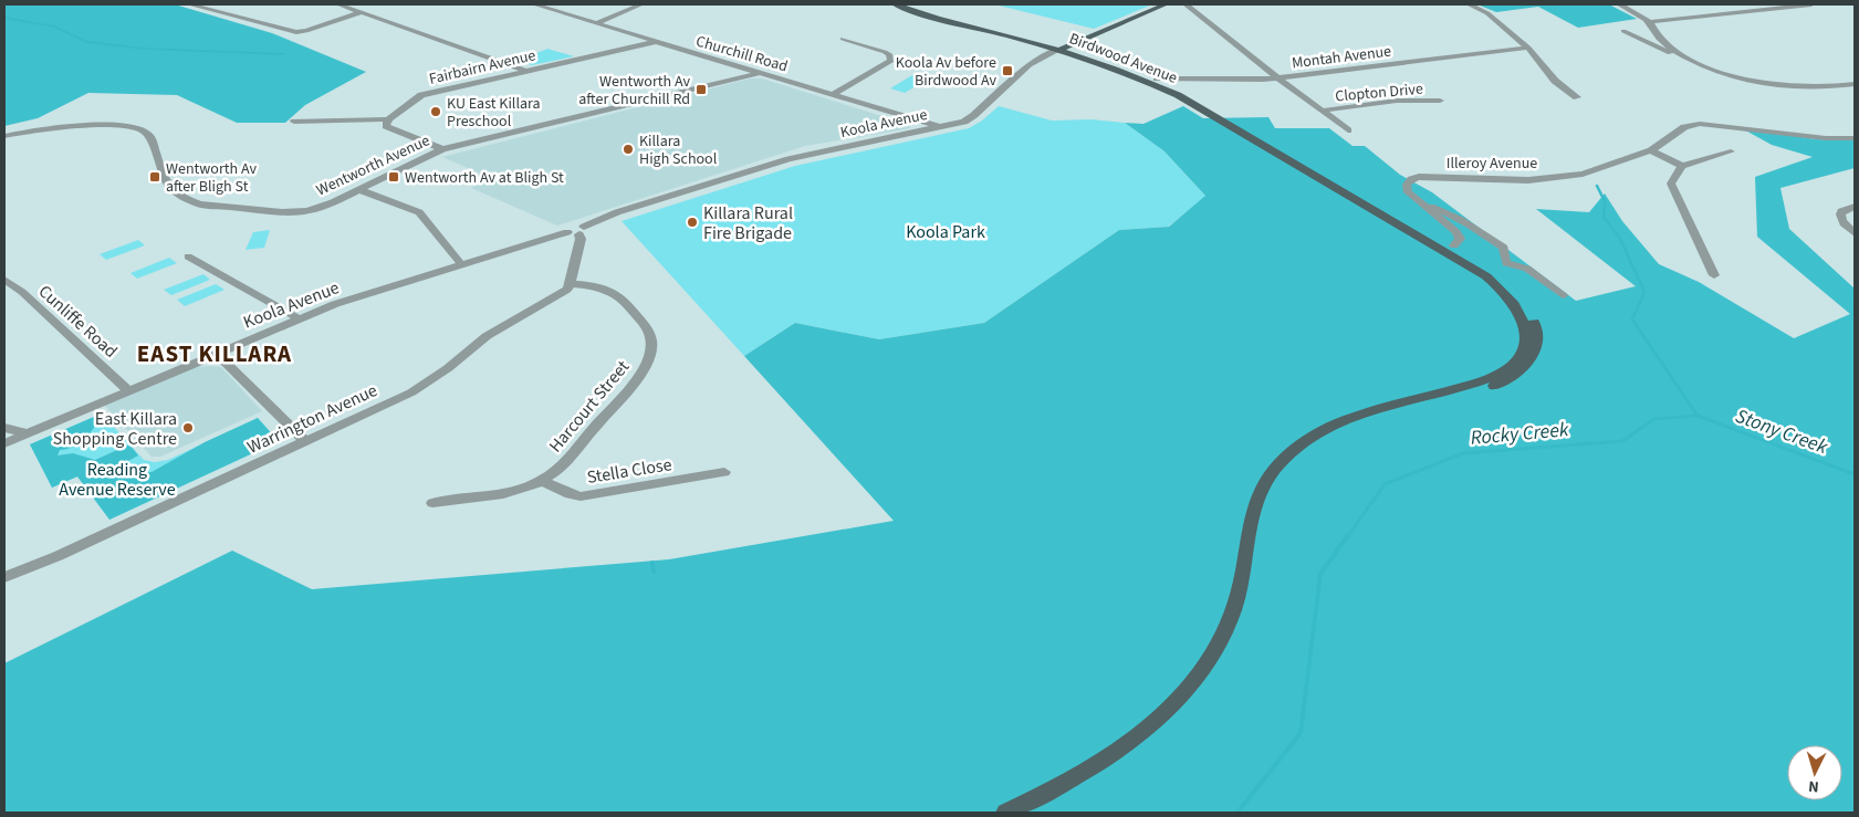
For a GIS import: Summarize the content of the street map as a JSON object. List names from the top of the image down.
{
  "streets": {
    "main road": ["Birdwood Avenue", "Koola Avenue"],
    "street": [
      "Churchill Road",
      "Montah Avenue",
      "Fairbairn Avenue",
      "Clopton Drive",
      "Illeroy Avenue",
      "Wentworth Avenue",
      "Cunliffe Road",
      "Harcourt Street",
      "Warrington Avenue",
      "Stella Close"
    ]
  },
  "crossings": [
    ["Churchill Road", "Fairbairn Avenue"],
    ["Churchill Road", "Koola Avenue"],
    ["Churchill Road", "Wentworth Avenue"],
    ["Birdwood Avenue", "Koola Avenue"],
    ["Koola Avenue", "Cunliffe Road"],
    ["Harcourt Street", "Warrington Avenue"],
    ["Harcourt Street", "Stella Close"]
  ],
  "districts": ["EAST KILLARA"],
  "water": ["Stony Creek", "Rocky Creek"],
  "parks": ["Koola Park", "Reading Avenue Reserve"],
  "places": {
    "transit": [
      "Koola Av before Birdwood Av",
      "Wentworth Av after Churchill Rd",
      "Wentworth Av after Bligh St",
      "Wentworth Av at Bligh St"
    ],
    "other": [
      "KU East Killara Preschool",
      "Killara High School",
      "Killara Rural Fire Brigade",
      "East Killara Shopping Centre"
    ]
  },
  "north": "bottom"
}
